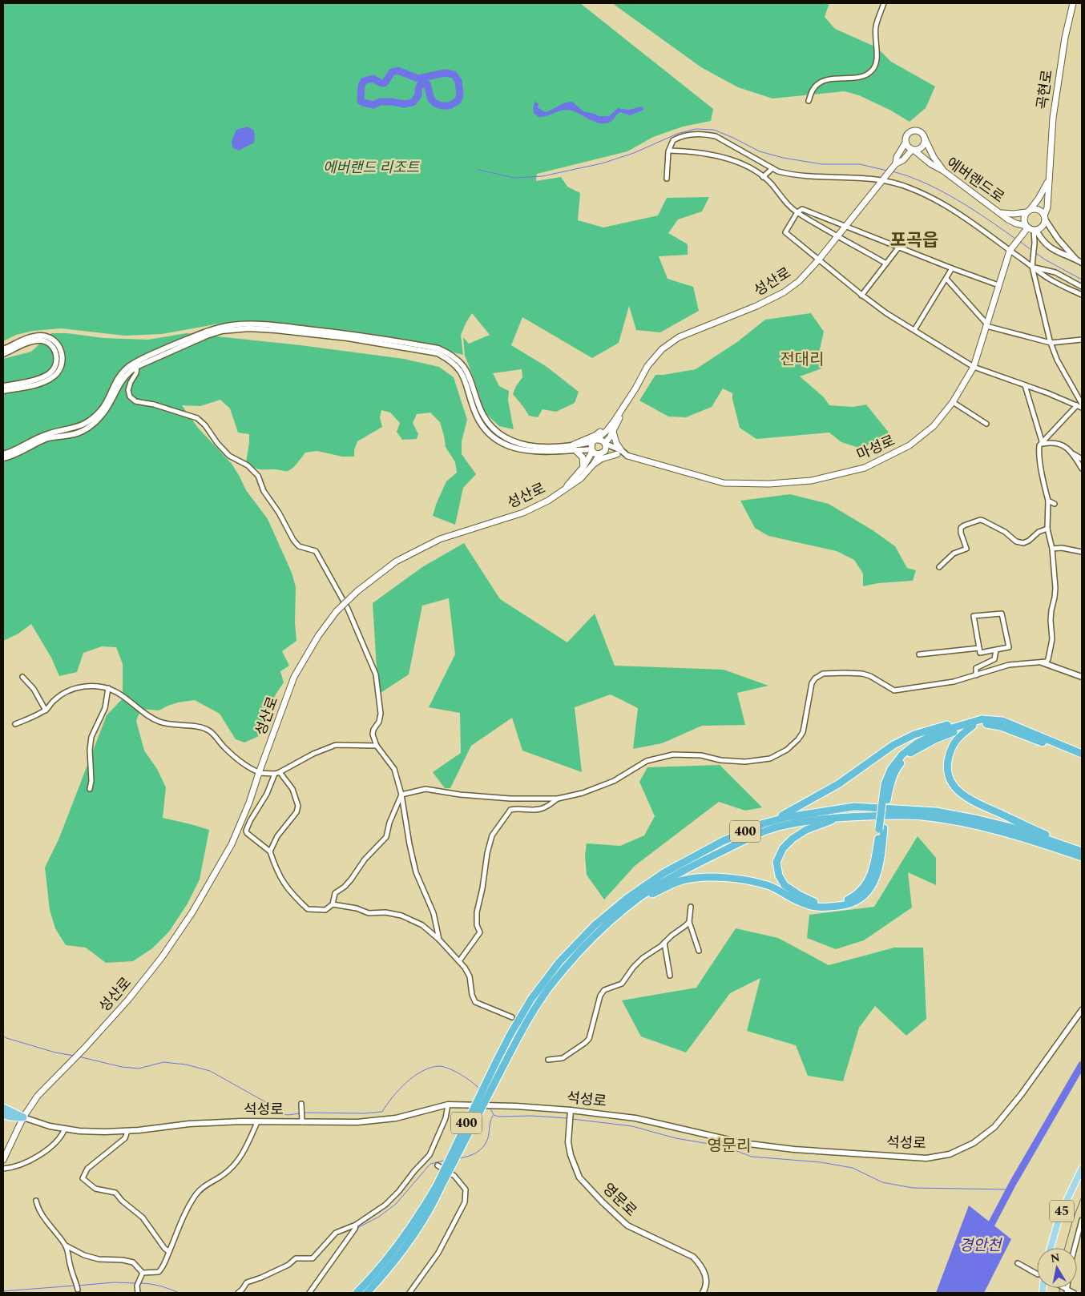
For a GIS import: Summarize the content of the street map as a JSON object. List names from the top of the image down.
{
  "streets": {
    "highway": ["400", "석성로"],
    "main road": [
      "곡현로",
      "에버랜드로",
      "성산로",
      "마성로",
      "45"
    ],
    "street": ["영문로"]
  },
  "crossings": [
    ["곡현로", "에버랜드로"],
    ["성산로", "석성로"],
    ["석성로", "영문로"]
  ],
  "districts": ["포곡읍", "전대리", "영문리"],
  "water": ["경안천"],
  "parks": ["에버랜드 리조트"],
  "north": "top"
}
